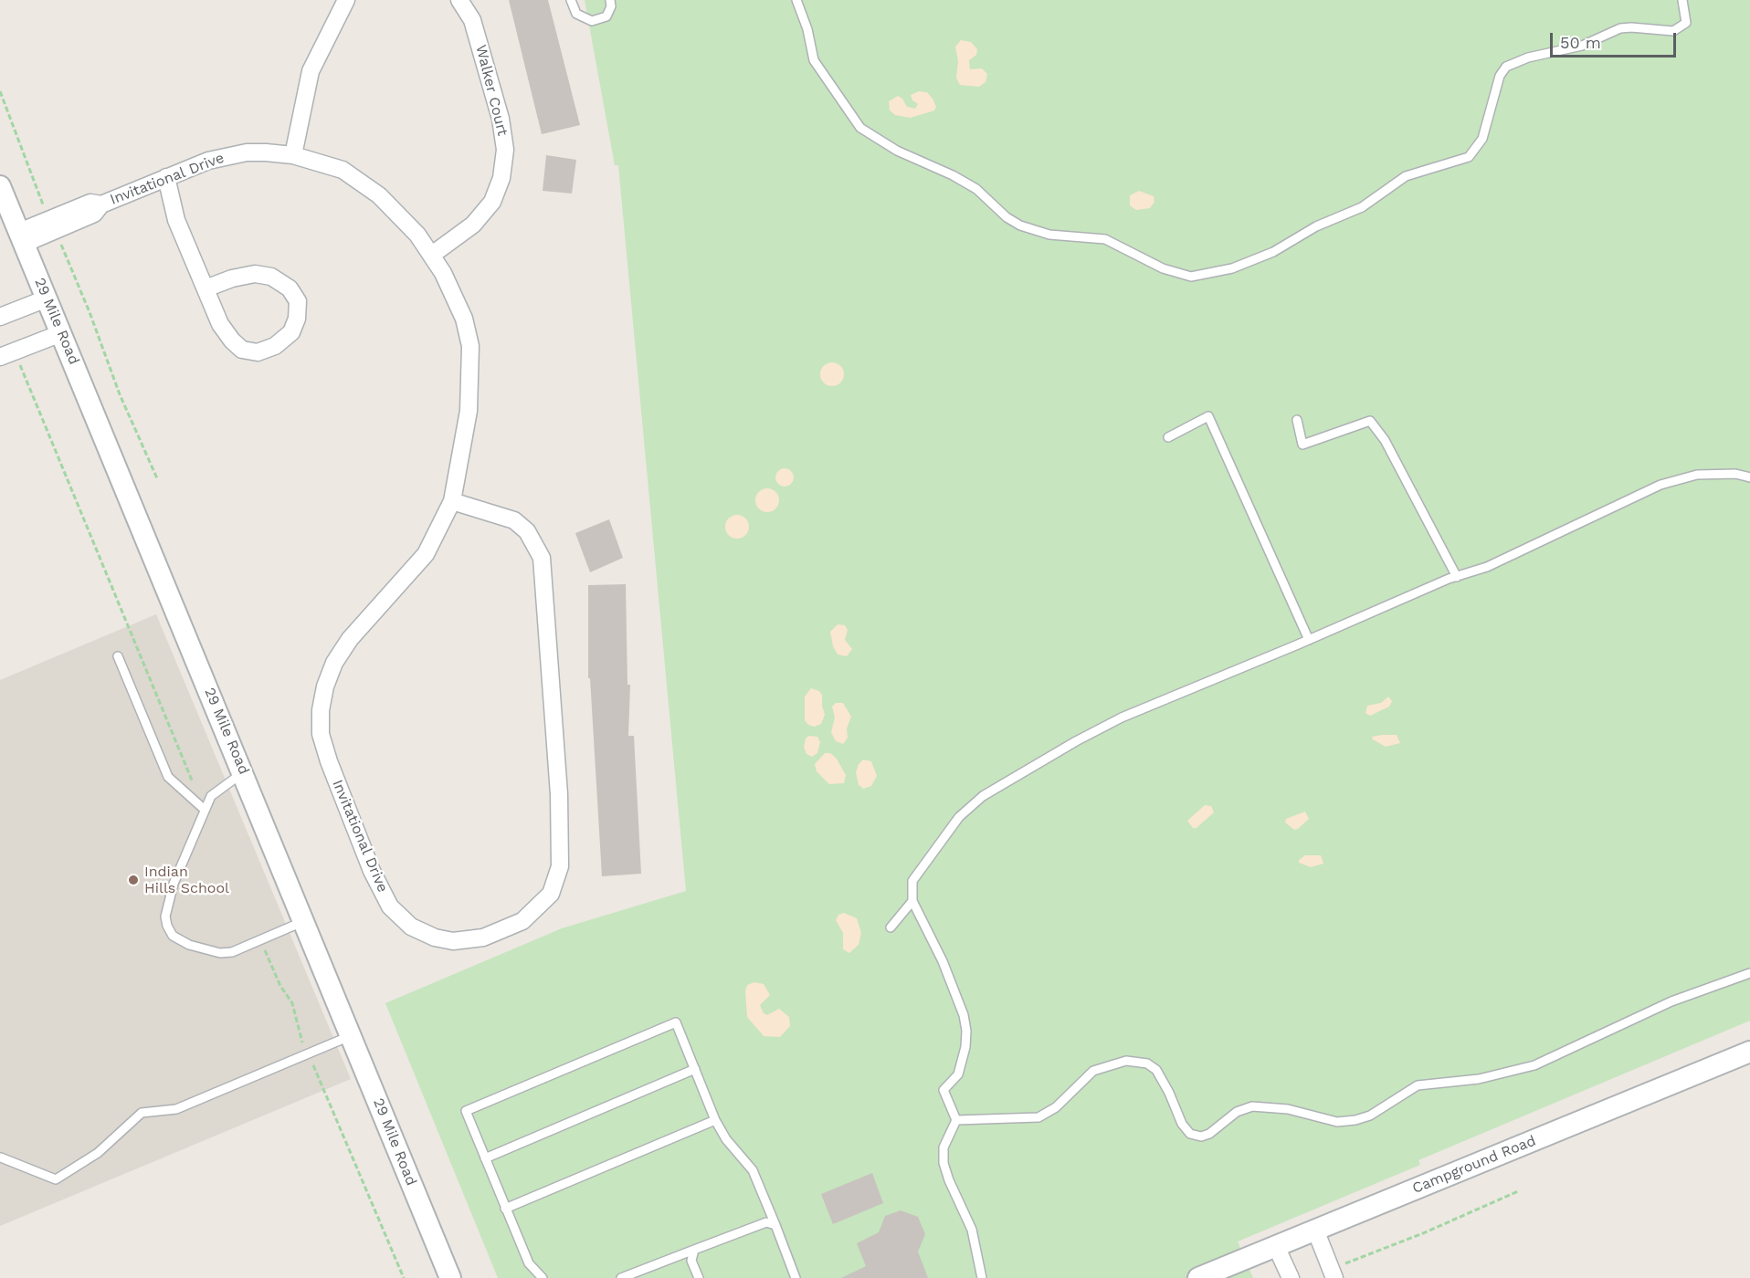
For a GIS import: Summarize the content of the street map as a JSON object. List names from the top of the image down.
{
  "streets": {
    "street": [
      "Walker Court",
      "Invitational Drive",
      "29 Mile Road",
      "Campground Road"
    ]
  },
  "crossings": [
    ["Walker Court", "Invitational Drive"],
    ["Invitational Drive", "29 Mile Road"]
  ],
  "places": ["Indian Hills School"],
  "scale_bar": "50 m"
}
